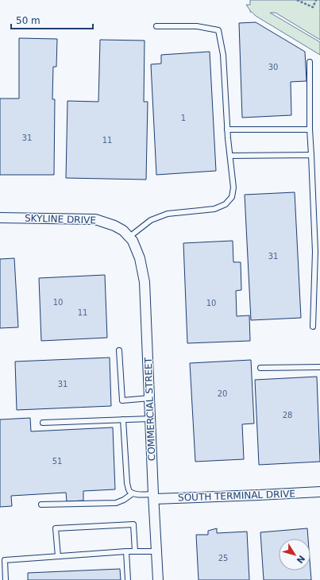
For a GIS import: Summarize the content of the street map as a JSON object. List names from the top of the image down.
{
  "streets": {
    "street": ["SKYLINE DRIVE", "COMMERCIAL STREET", "SOUTH TERMINAL DRIVE"]
  },
  "crossings": [
    ["SKYLINE DRIVE", "COMMERCIAL STREET"],
    ["COMMERCIAL STREET", "SOUTH TERMINAL DRIVE"]
  ],
  "house_numbers": [
    "30",
    "1",
    "31",
    "11",
    "31",
    "10",
    "10",
    "11",
    "31",
    "20",
    "28",
    "51",
    "25"
  ],
  "scale_bar": "50 m",
  "north": "bottom right"
}
